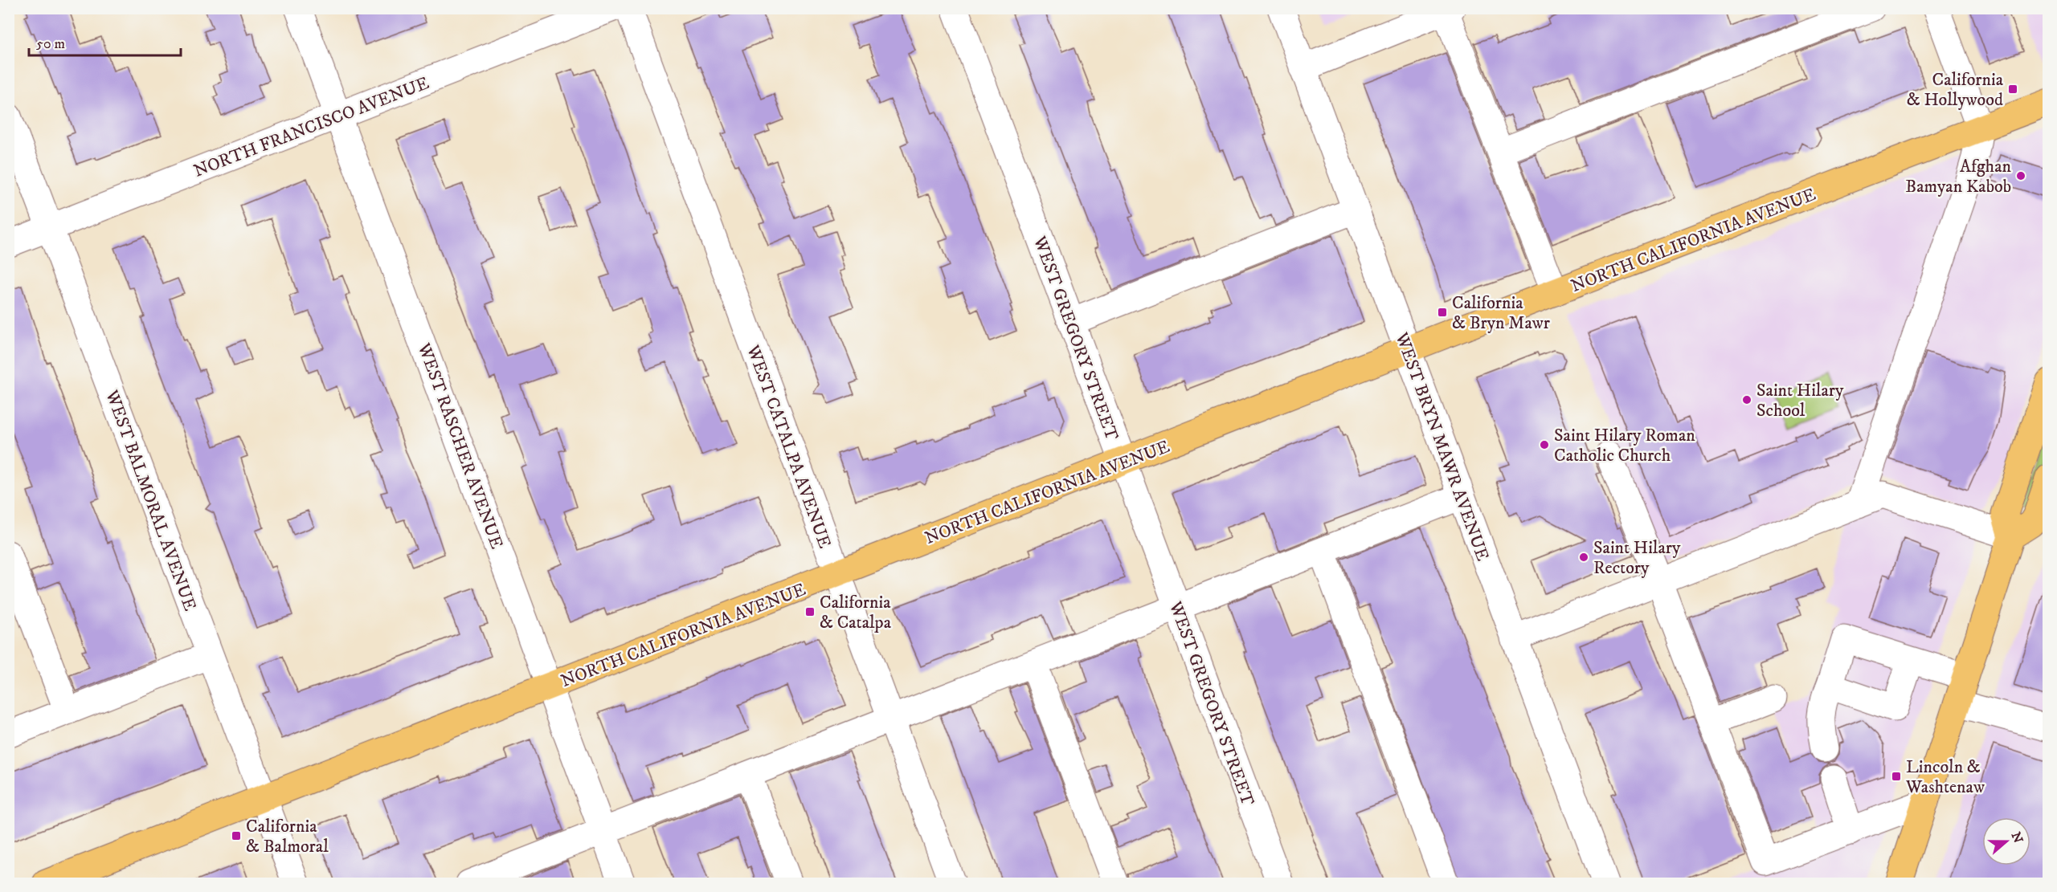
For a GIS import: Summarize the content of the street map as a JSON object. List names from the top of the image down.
{
  "streets": {
    "main road": ["NORTH CALIFORNIA AVENUE"],
    "street": [
      "NORTH FRANCISCO AVENUE",
      "WEST GREGORY STREET",
      "WEST RASCHER AVENUE",
      "WEST CATALPA AVENUE",
      "WEST BRYN MAWR AVENUE",
      "WEST BALMORAL AVENUE"
    ]
  },
  "crossings": [
    ["NORTH FRANCISCO AVENUE", "WEST RASCHER AVENUE"],
    ["NORTH FRANCISCO AVENUE", "WEST BALMORAL AVENUE"],
    ["NORTH CALIFORNIA AVENUE", "WEST GREGORY STREET"],
    ["NORTH CALIFORNIA AVENUE", "WEST RASCHER AVENUE"],
    ["NORTH CALIFORNIA AVENUE", "WEST CATALPA AVENUE"],
    ["NORTH CALIFORNIA AVENUE", "WEST BRYN MAWR AVENUE"],
    ["NORTH CALIFORNIA AVENUE", "WEST BALMORAL AVENUE"]
  ],
  "places": {
    "transit": [
      "California & Hollywood",
      "California & Bryn Mawr",
      "California & Catalpa",
      "Lincoln & Washtenaw",
      "California & Balmoral"
    ],
    "other": [
      "Afghan Bamyan Kabob",
      "Saint Hilary School",
      "Saint Hilary Roman Catholic Church",
      "Saint Hilary Rectory"
    ]
  },
  "scale_bar": "50 m",
  "north": "right"
}
